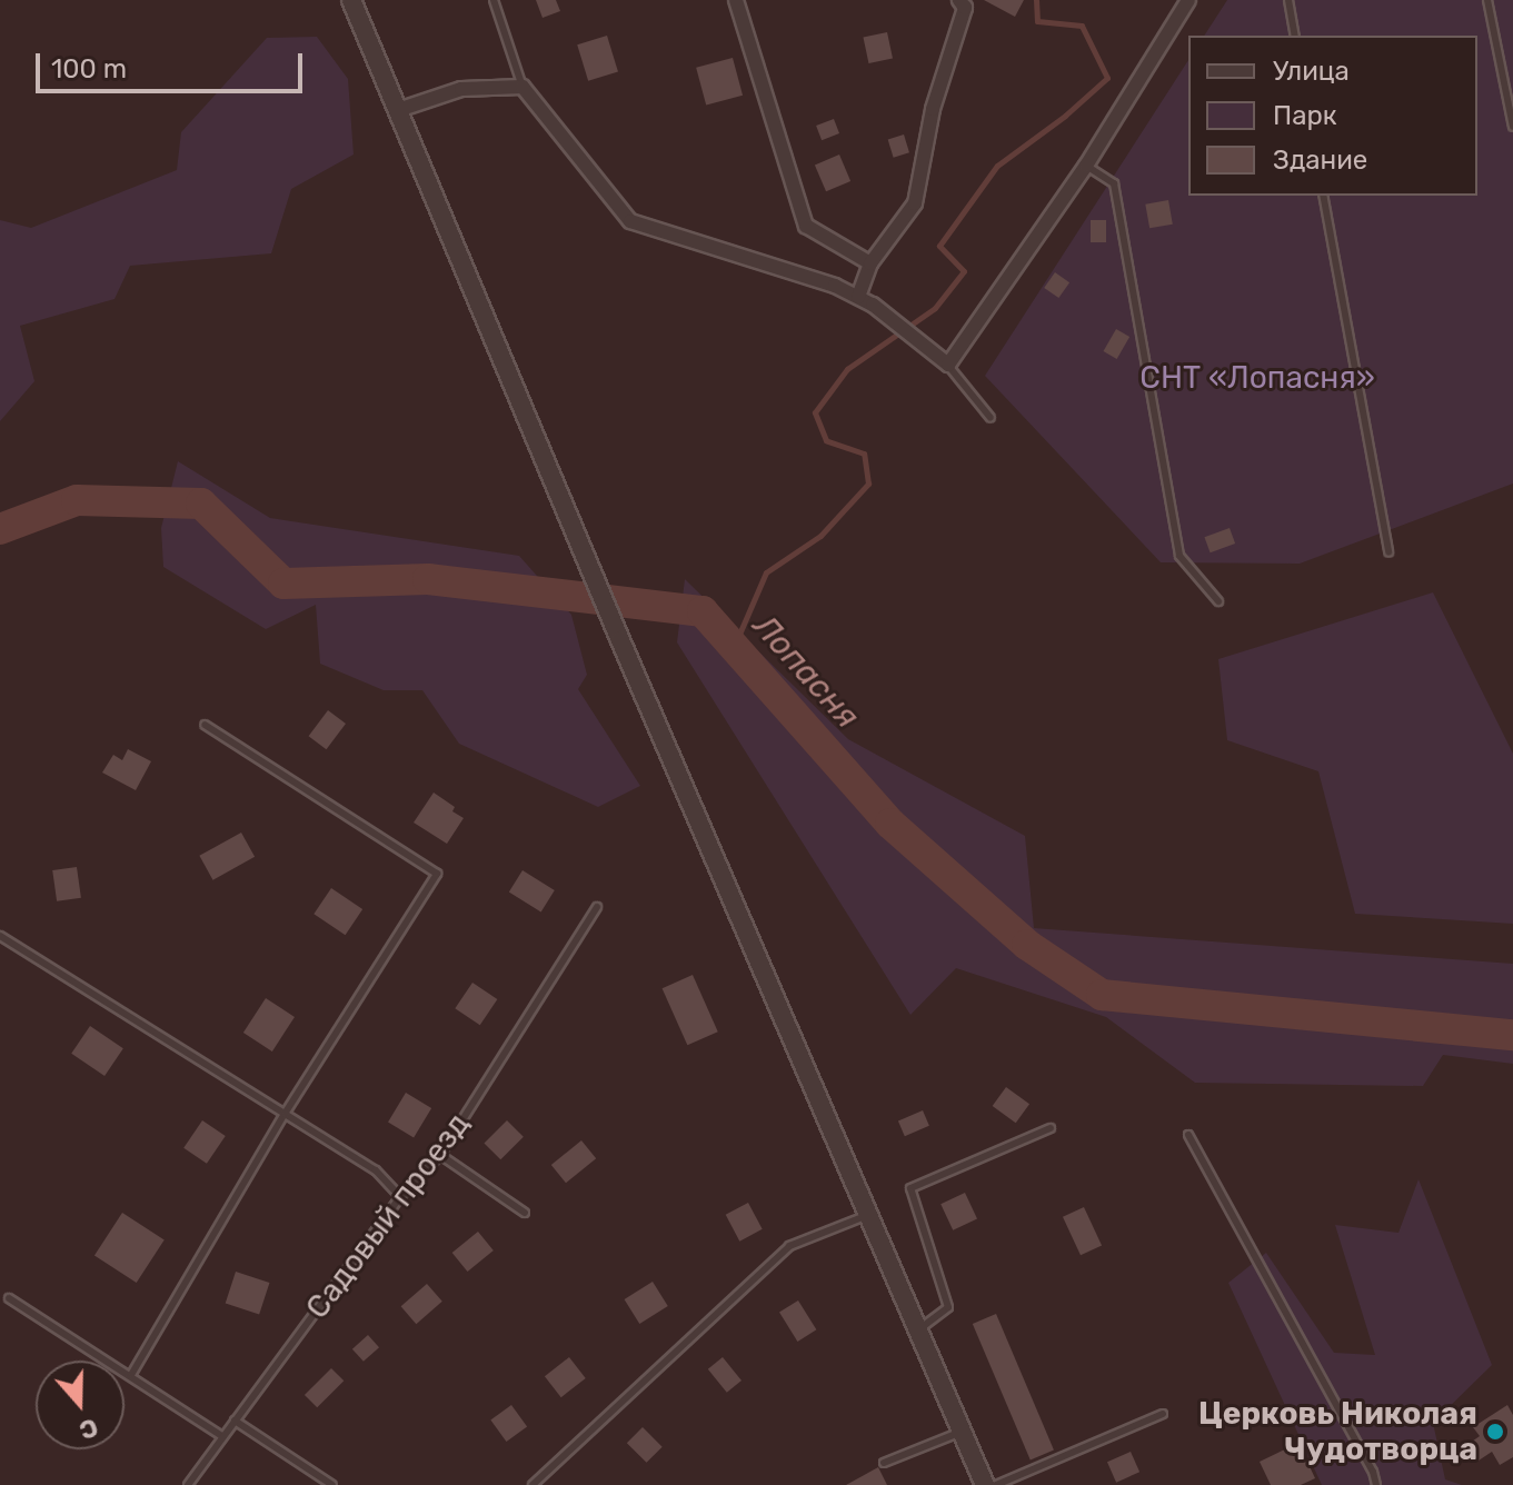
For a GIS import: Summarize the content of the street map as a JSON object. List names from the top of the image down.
{
  "streets": {
    "lane": ["Садовый проезд"]
  },
  "water": ["Лопасня"],
  "parks": ["СНТ «Лопасня»"],
  "places": ["Церковь Николая Чудотворца"],
  "legend": ["Улица", "Парк", "Здание"],
  "scale_bar": "100 m",
  "north": "bottom"
}
